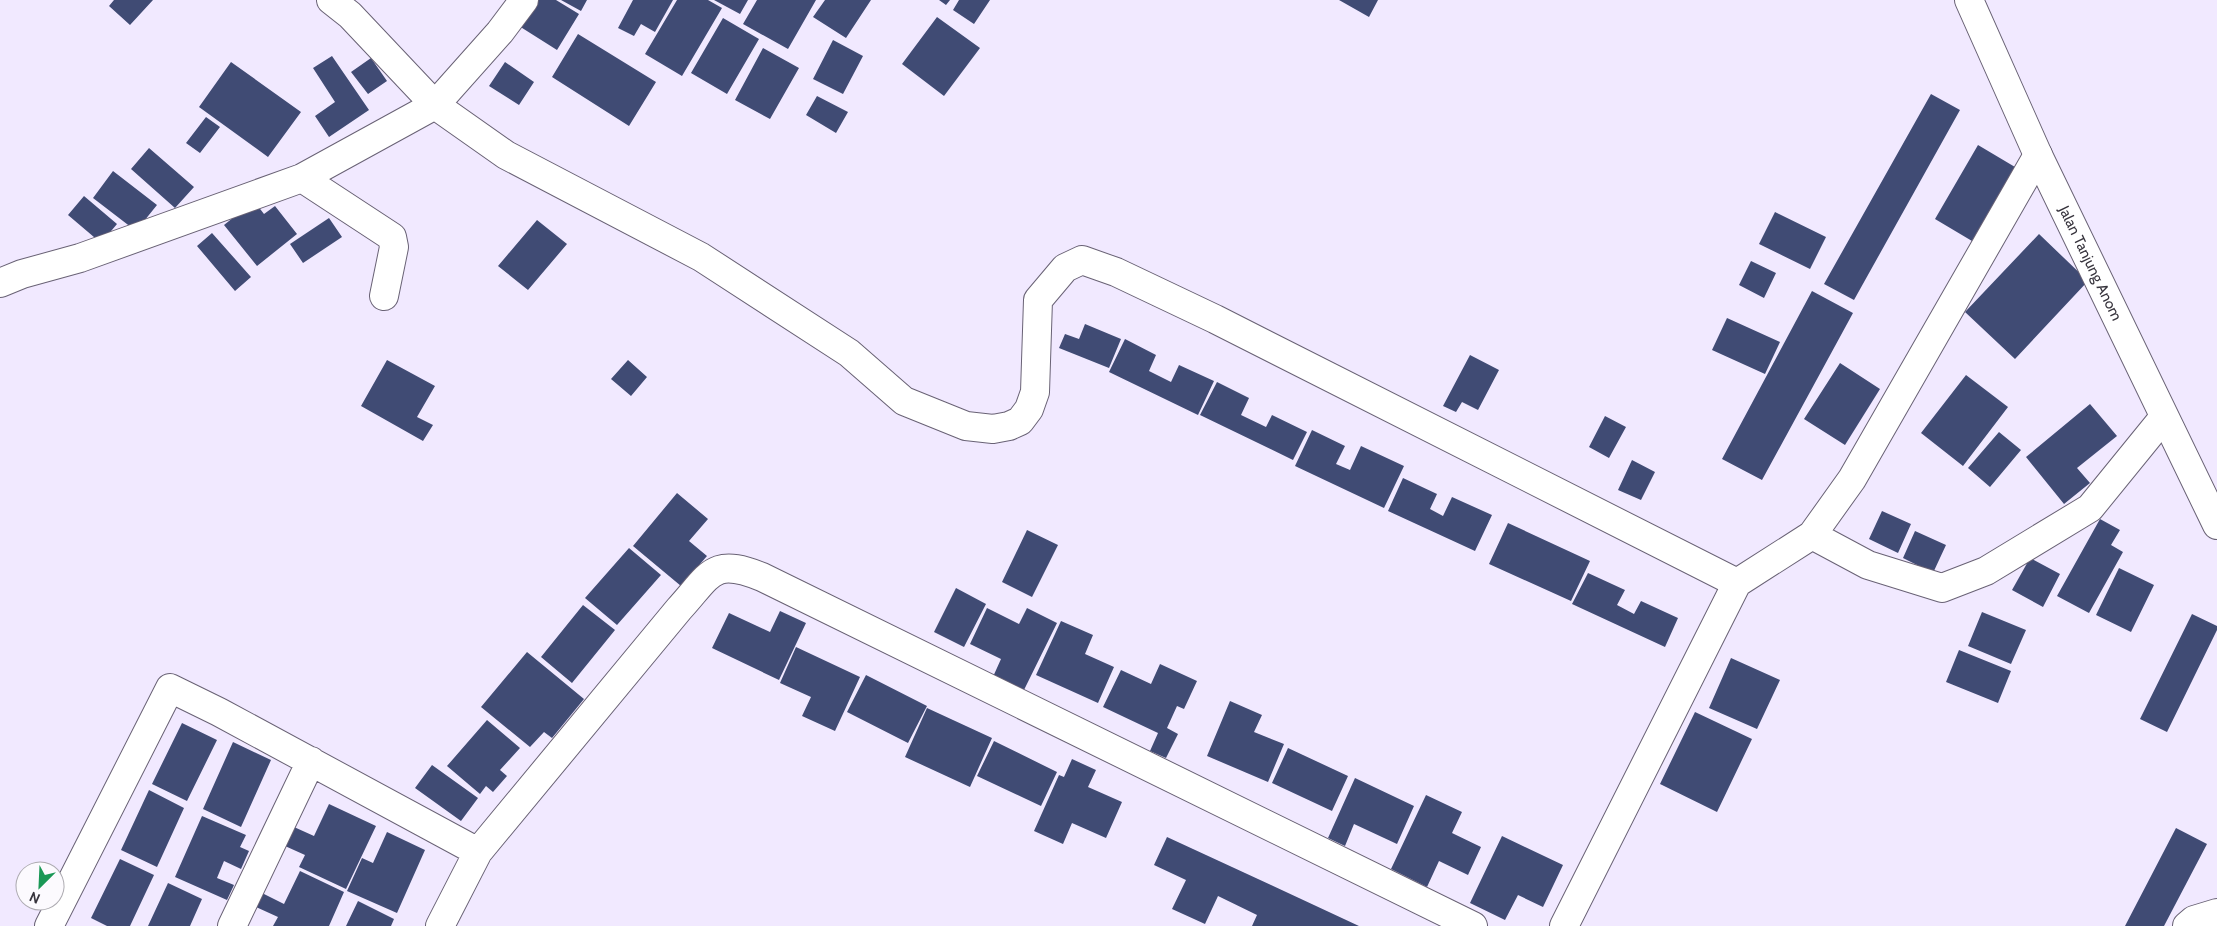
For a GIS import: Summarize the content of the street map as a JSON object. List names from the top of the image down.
{
  "streets": {
    "street": ["Jalan Tanjung Anom"]
  },
  "north": "bottom left"
}
